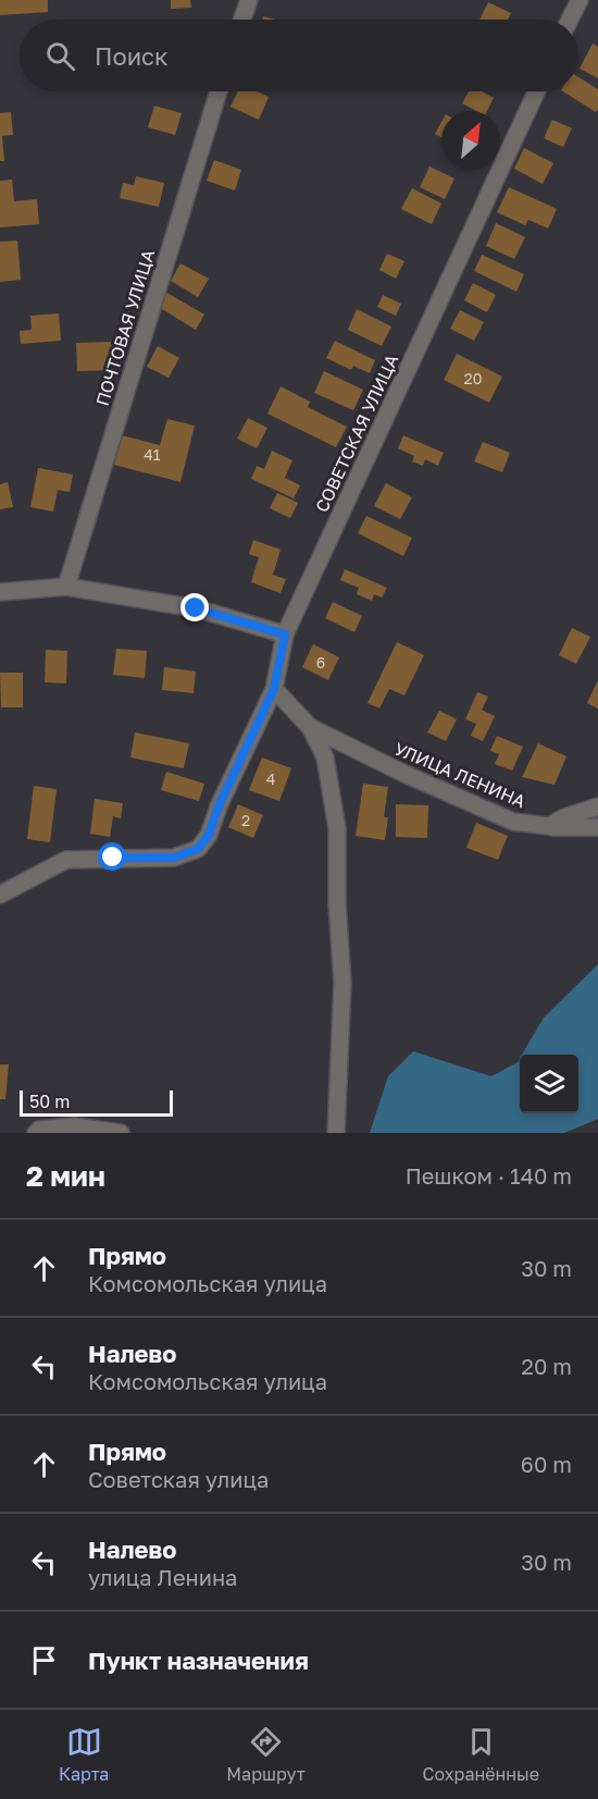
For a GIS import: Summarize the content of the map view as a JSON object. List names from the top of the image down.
{
  "streets": {
    "street": ["ПОЧТОВАЯ УЛИЦА", "СОВЕТСКАЯ УЛИЦА", "УЛИЦА ЛЕНИНА"]
  },
  "house_numbers": [
    "20",
    "41",
    "6",
    "4",
    "2"
  ],
  "scale_bar": "50 m",
  "north": "top right",
  "page": {
    "search": "Поиск",
    "scale": "50 m",
    "heading": ["2 мин", "Пешком · 140 m"],
    "list": [
      ["Прямо", "Комсомольская улица", "30 m"],
      ["Налево", "Комсомольская улица", "20 m"],
      ["Прямо", "Советская улица", "60 m"],
      ["Налево", "улица Ленина", "30 m"],
      "Пункт назначения"
    ],
    "nav": ["Карта", "Маршрут", "Сохранённые"]
  }
}
